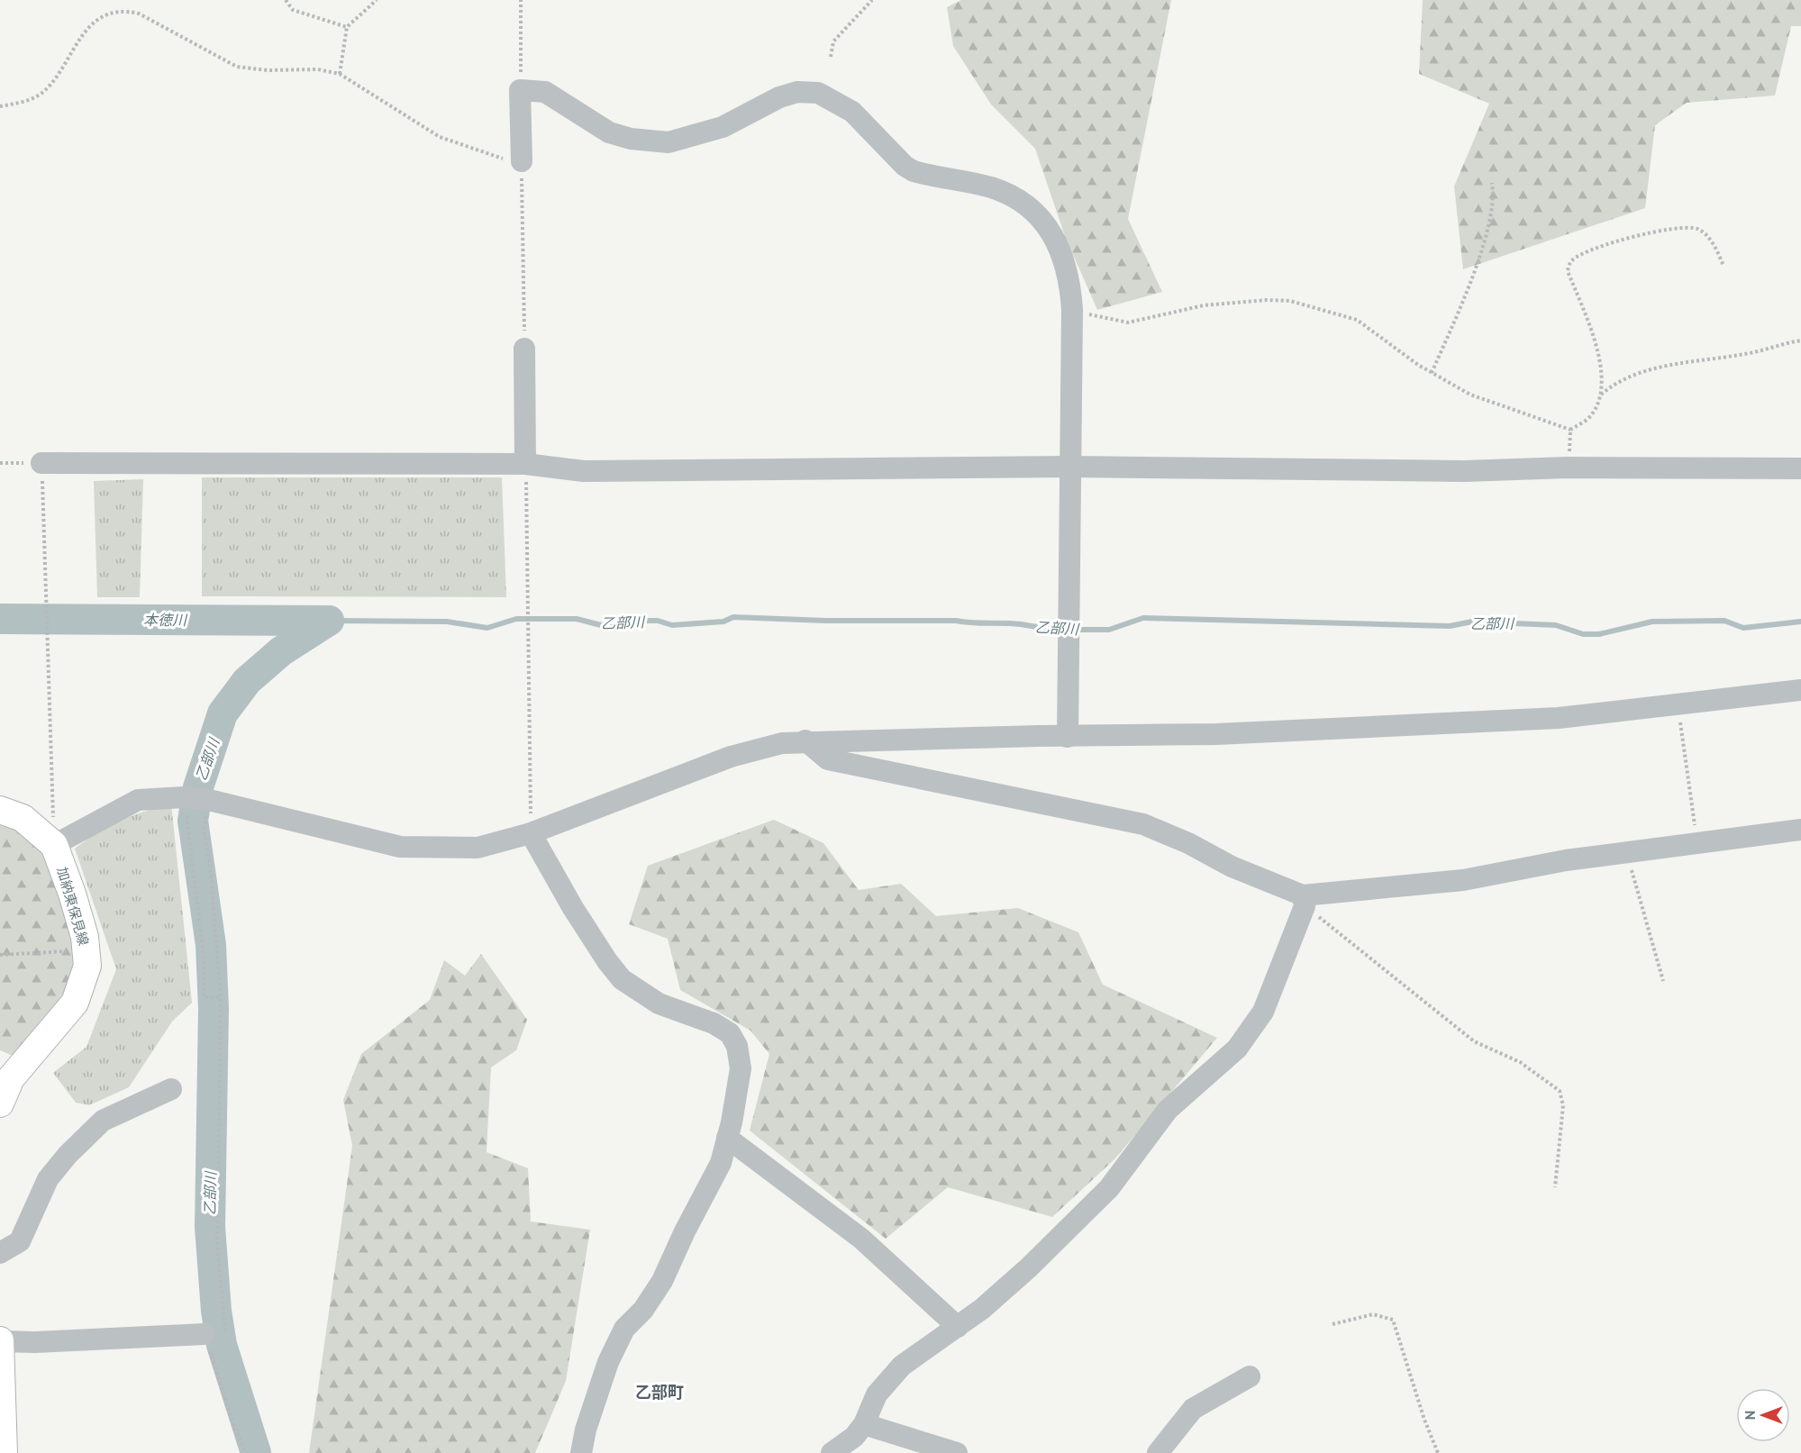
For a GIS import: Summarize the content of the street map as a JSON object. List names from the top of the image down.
{
  "streets": {
    "main road": ["加納東保見線"]
  },
  "districts": ["乙部町"],
  "water": ["本徳川", "乙部川"],
  "north": "left"
}
